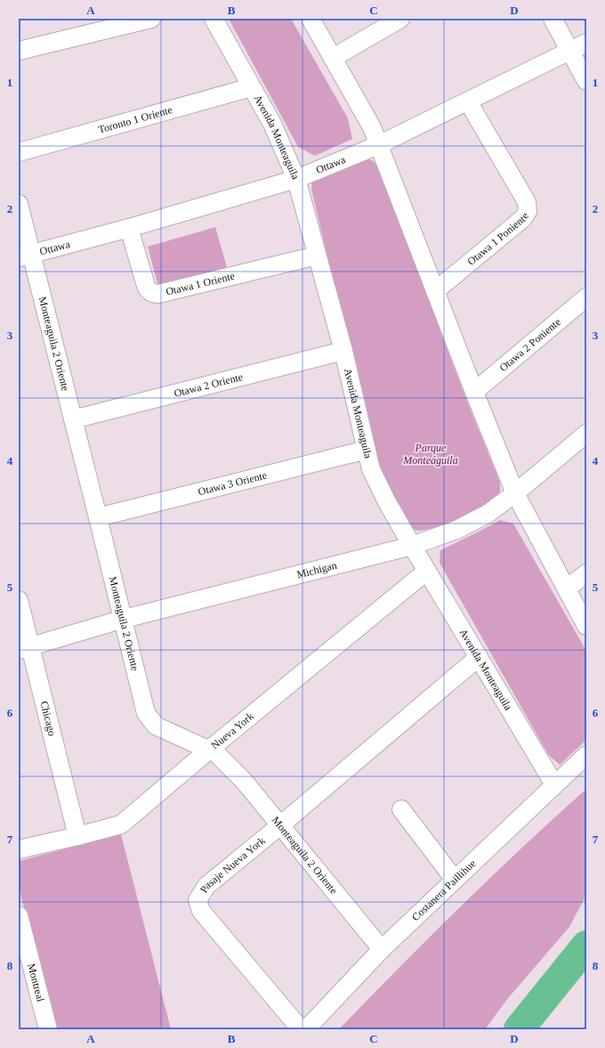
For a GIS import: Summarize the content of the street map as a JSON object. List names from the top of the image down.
{
  "streets": {
    "street": [
      "Toronto 1 Oriente",
      "Avenida Monteaguila",
      "Ottawa",
      "Otawa 1 Poniente",
      "Otawa 1 Oriente",
      "Monteaguila 2 Oriente",
      "Otawa 2 Poniente",
      "Otawa 2 Oriente",
      "Otawa 3 Oriente",
      "Michigan",
      "Chicago",
      "Nueva York",
      "Pasaje Nueva York",
      "Costanera Paillihue",
      "Montreal"
    ]
  },
  "crossings": [
    ["Toronto 1 Oriente", "Avenida Monteaguila"],
    ["Avenida Monteaguila", "Ottawa"],
    ["Avenida Monteaguila", "Otawa 1 Oriente"],
    ["Avenida Monteaguila", "Otawa 2 Oriente"],
    ["Avenida Monteaguila", "Otawa 3 Oriente"],
    ["Avenida Monteaguila", "Michigan"],
    ["Avenida Monteaguila", "Nueva York"],
    ["Avenida Monteaguila", "Pasaje Nueva York"],
    ["Avenida Monteaguila", "Costanera Paillihue"],
    ["Ottawa", "Otawa 1 Poniente"],
    ["Ottawa", "Otawa 1 Oriente"],
    ["Ottawa", "Monteaguila 2 Oriente"],
    ["Monteaguila 2 Oriente", "Otawa 2 Oriente"],
    ["Monteaguila 2 Oriente", "Otawa 3 Oriente"],
    ["Monteaguila 2 Oriente", "Michigan"],
    ["Monteaguila 2 Oriente", "Nueva York"],
    ["Monteaguila 2 Oriente", "Pasaje Nueva York"],
    ["Monteaguila 2 Oriente", "Costanera Paillihue"],
    ["Michigan", "Chicago"],
    ["Chicago", "Nueva York"]
  ],
  "parks": ["Parque Monteáguila"],
  "grid": {
    "columns": [
      "A",
      "B",
      "C",
      "D"
    ],
    "rows": [
      "1",
      "2",
      "3",
      "4",
      "5",
      "6",
      "7",
      "8"
    ]
  }
}
